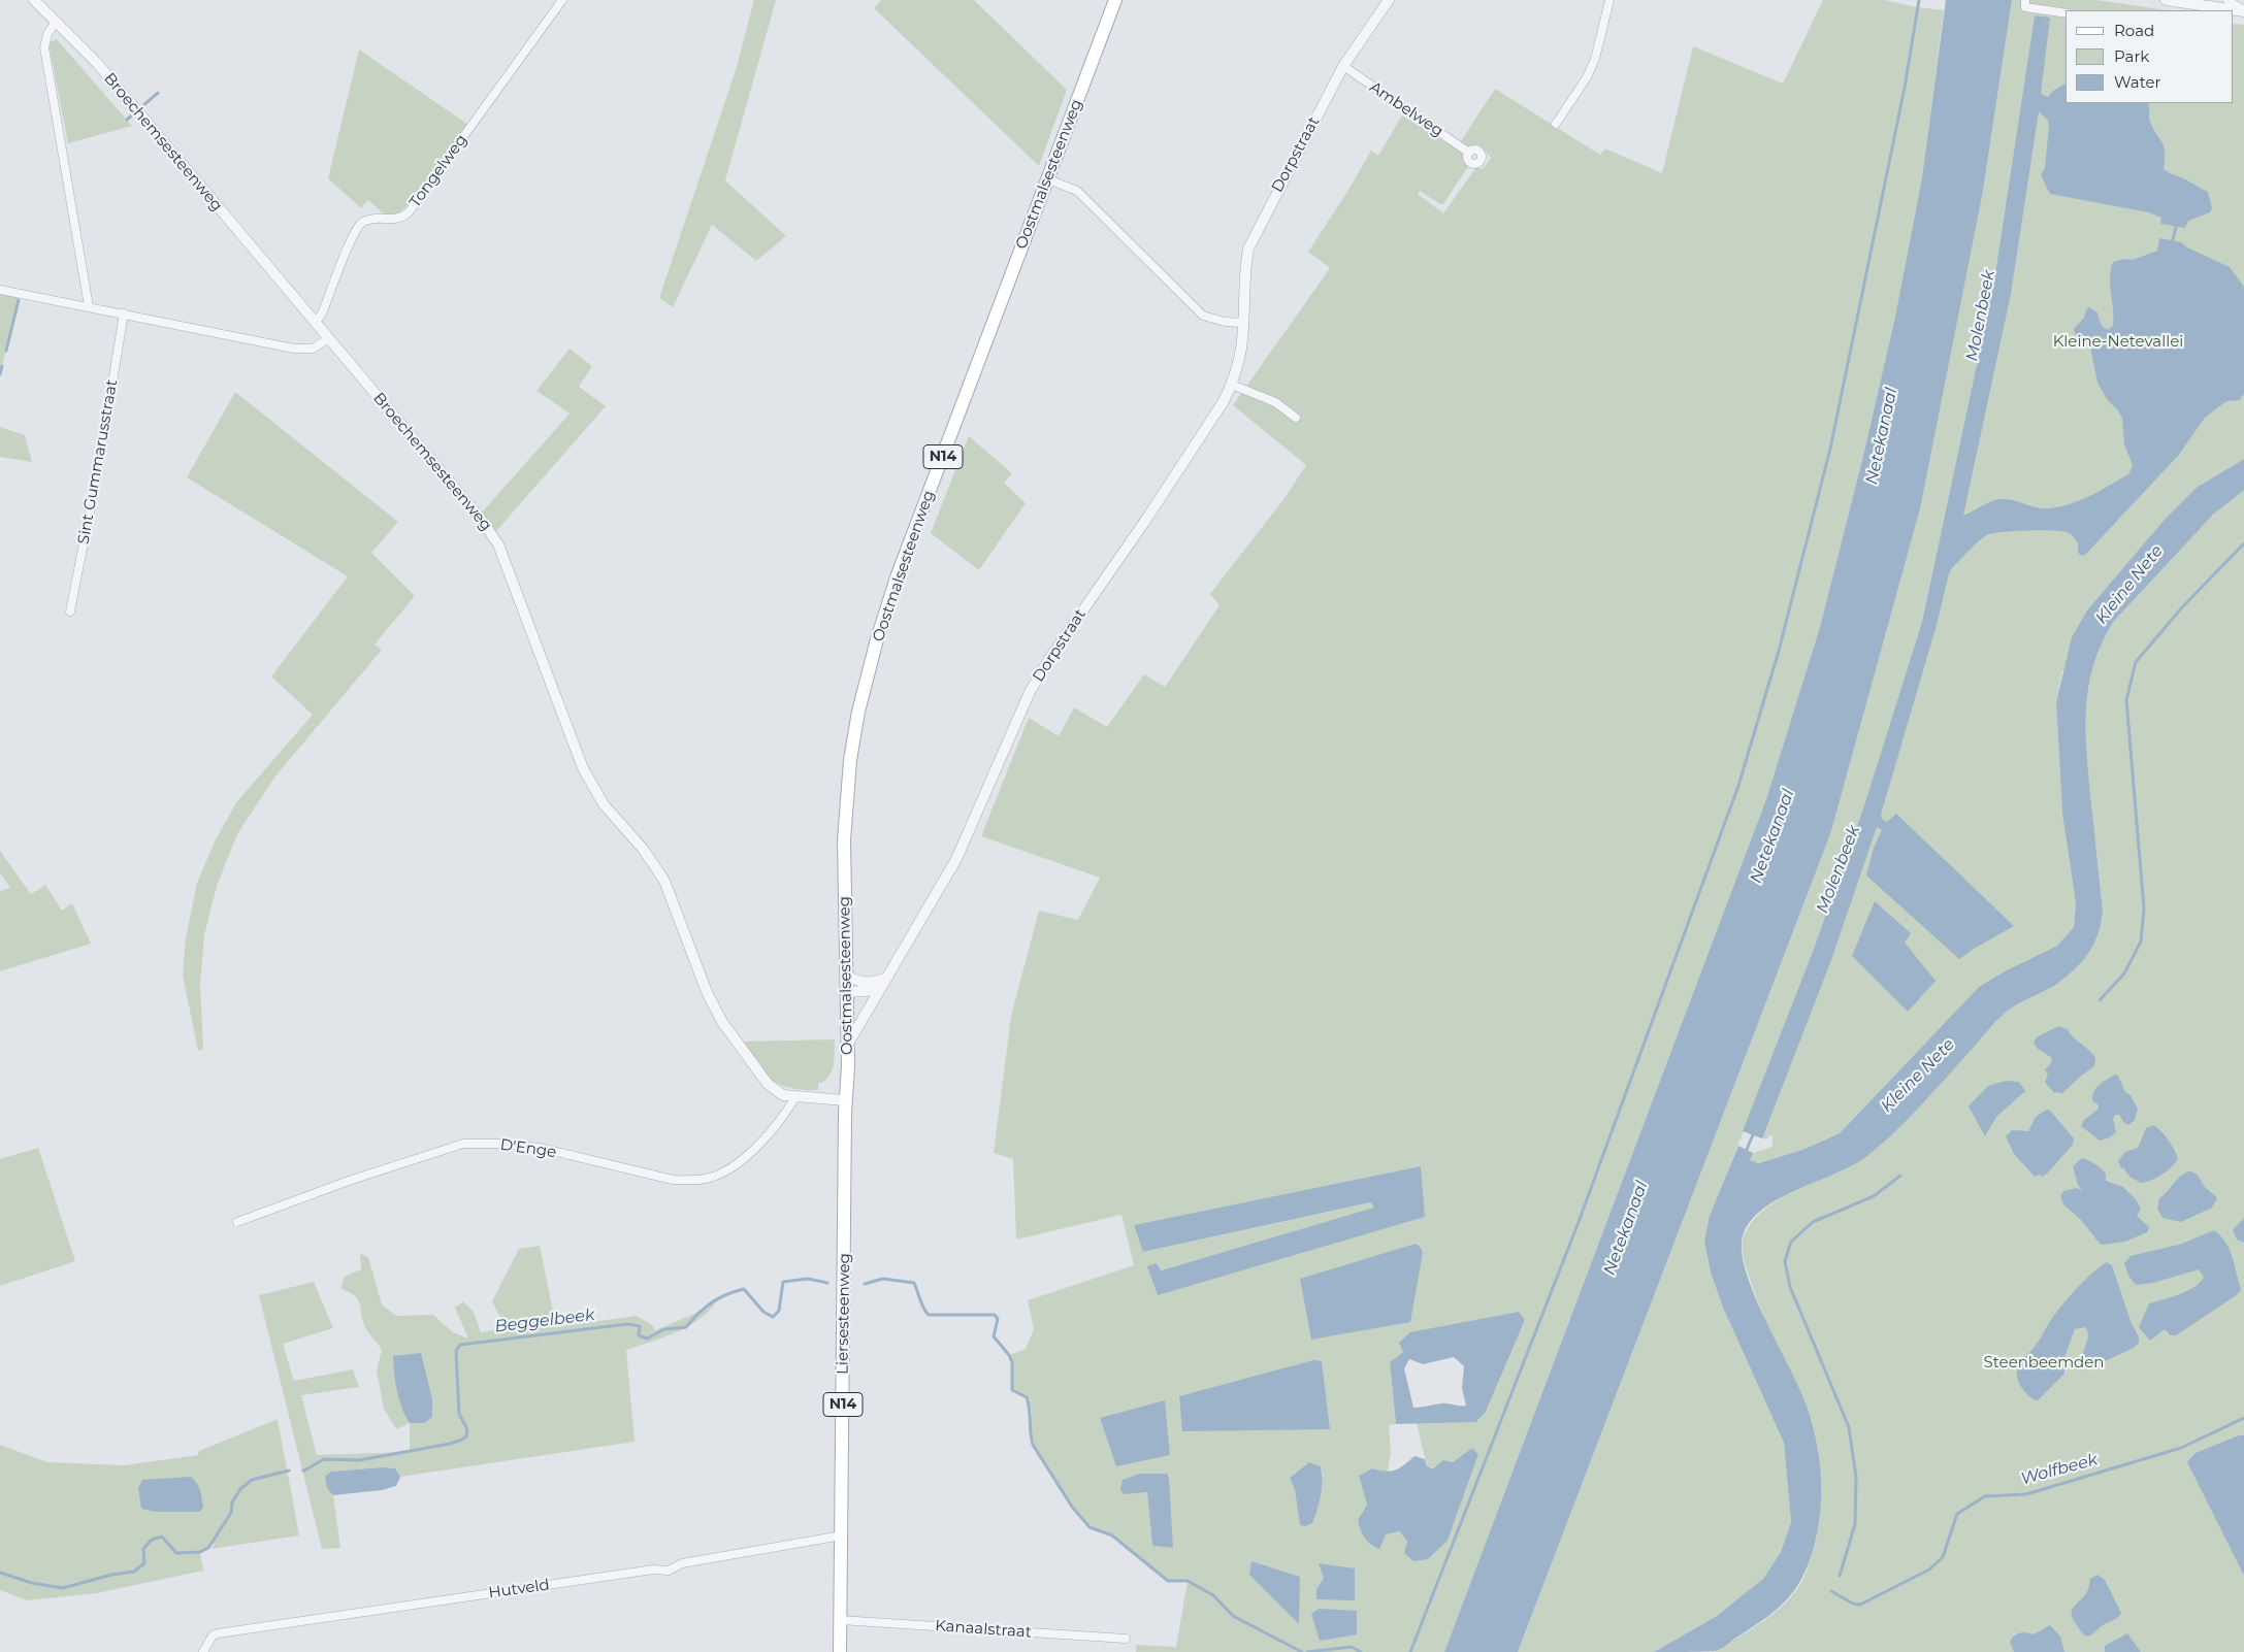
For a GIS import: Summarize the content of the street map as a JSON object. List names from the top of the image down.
{
  "streets": {
    "main road": ["Oostmalsesteenweg", "N14", "Liersesteenweg"],
    "street": [
      "Ambelweg",
      "Broechemsesteenweg",
      "Dorpstraat",
      "Tongelweg",
      "Sint Gummarusstraat",
      "D'Enge",
      "Hutveld",
      "Kanaalstraat"
    ]
  },
  "crossings": [
    ["Ambelweg", "Dorpstraat"],
    ["Broechemsesteenweg", "Tongelweg"],
    ["Broechemsesteenweg", "Oostmalsesteenweg"],
    ["Broechemsesteenweg", "D'Enge"],
    ["Broechemsesteenweg", "Liersesteenweg"],
    ["Dorpstraat", "Oostmalsesteenweg"],
    ["Oostmalsesteenweg", "Liersesteenweg"],
    ["Liersesteenweg", "Hutveld"],
    ["Liersesteenweg", "Kanaalstraat"]
  ],
  "water": [
    "Molenbeek",
    "Netekanaal",
    "Kleine Nete",
    "Beggelbeek",
    "Wolfbeek"
  ],
  "parks": ["Kleine-Netevallei", "Steenbeemden"],
  "legend": ["Road", "Park", "Water"]
}
